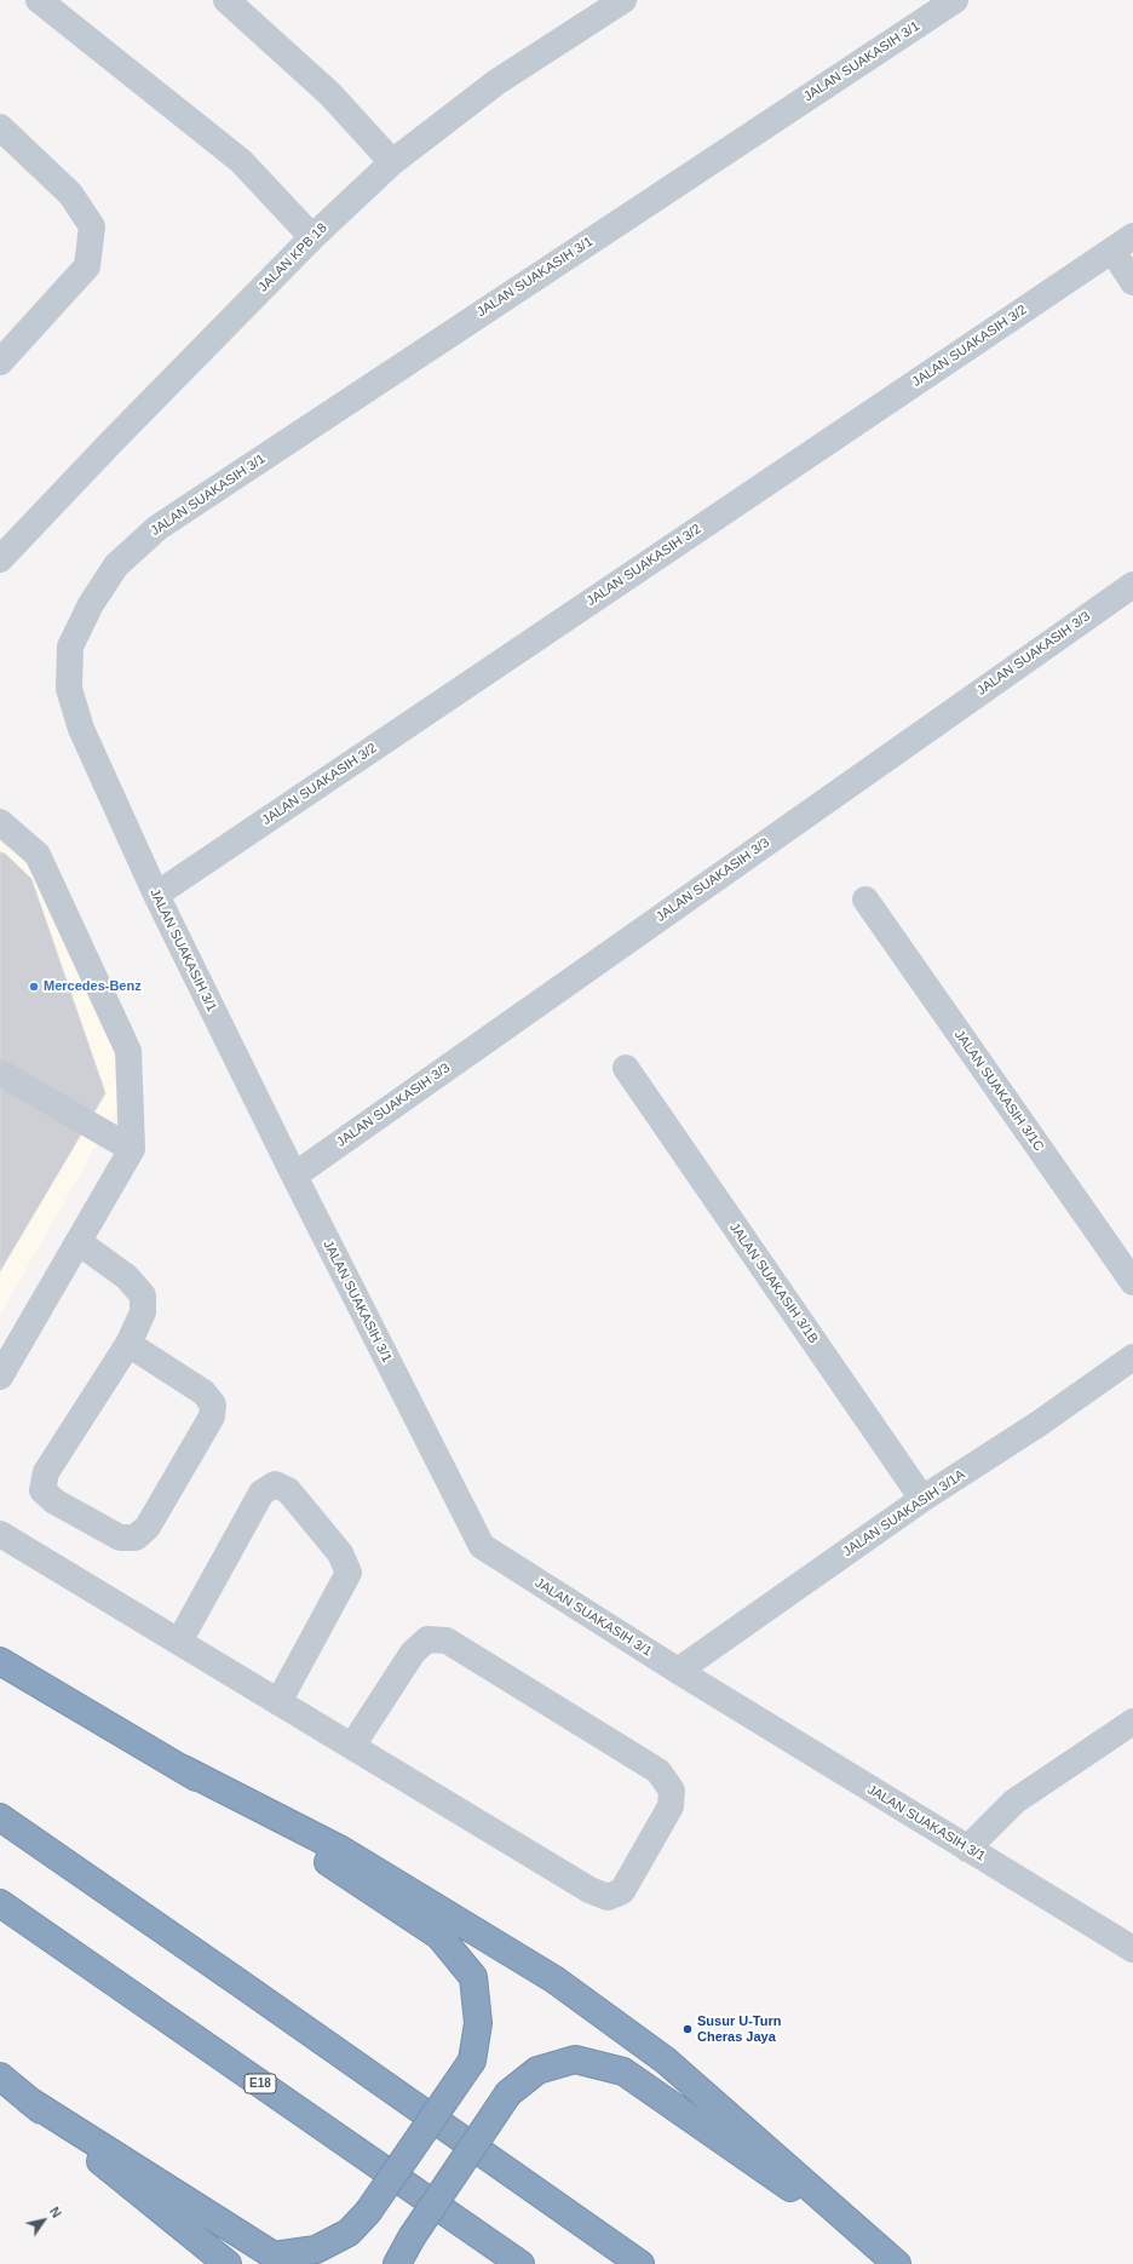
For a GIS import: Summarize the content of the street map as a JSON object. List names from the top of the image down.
{
  "streets": {
    "highway": ["E18"],
    "street": [
      "JALAN SUAKASIH 3/1",
      "JALAN KPB 18",
      "JALAN SUAKASIH 3/2",
      "JALAN SUAKASIH 3/3",
      "JALAN SUAKASIH 3/1C",
      "JALAN SUAKASIH 3/1B",
      "JALAN SUAKASIH 3/1A"
    ]
  },
  "crossings": [
    ["JALAN SUAKASIH 3/1", "JALAN SUAKASIH 3/2"],
    ["JALAN SUAKASIH 3/1", "JALAN SUAKASIH 3/3"],
    ["JALAN SUAKASIH 3/1", "JALAN SUAKASIH 3/1A"],
    ["JALAN SUAKASIH 3/1B", "JALAN SUAKASIH 3/1A"]
  ],
  "places": ["Mercedes-Benz", "Susur U-Turn Cheras Jaya"],
  "north": "top right"
}
